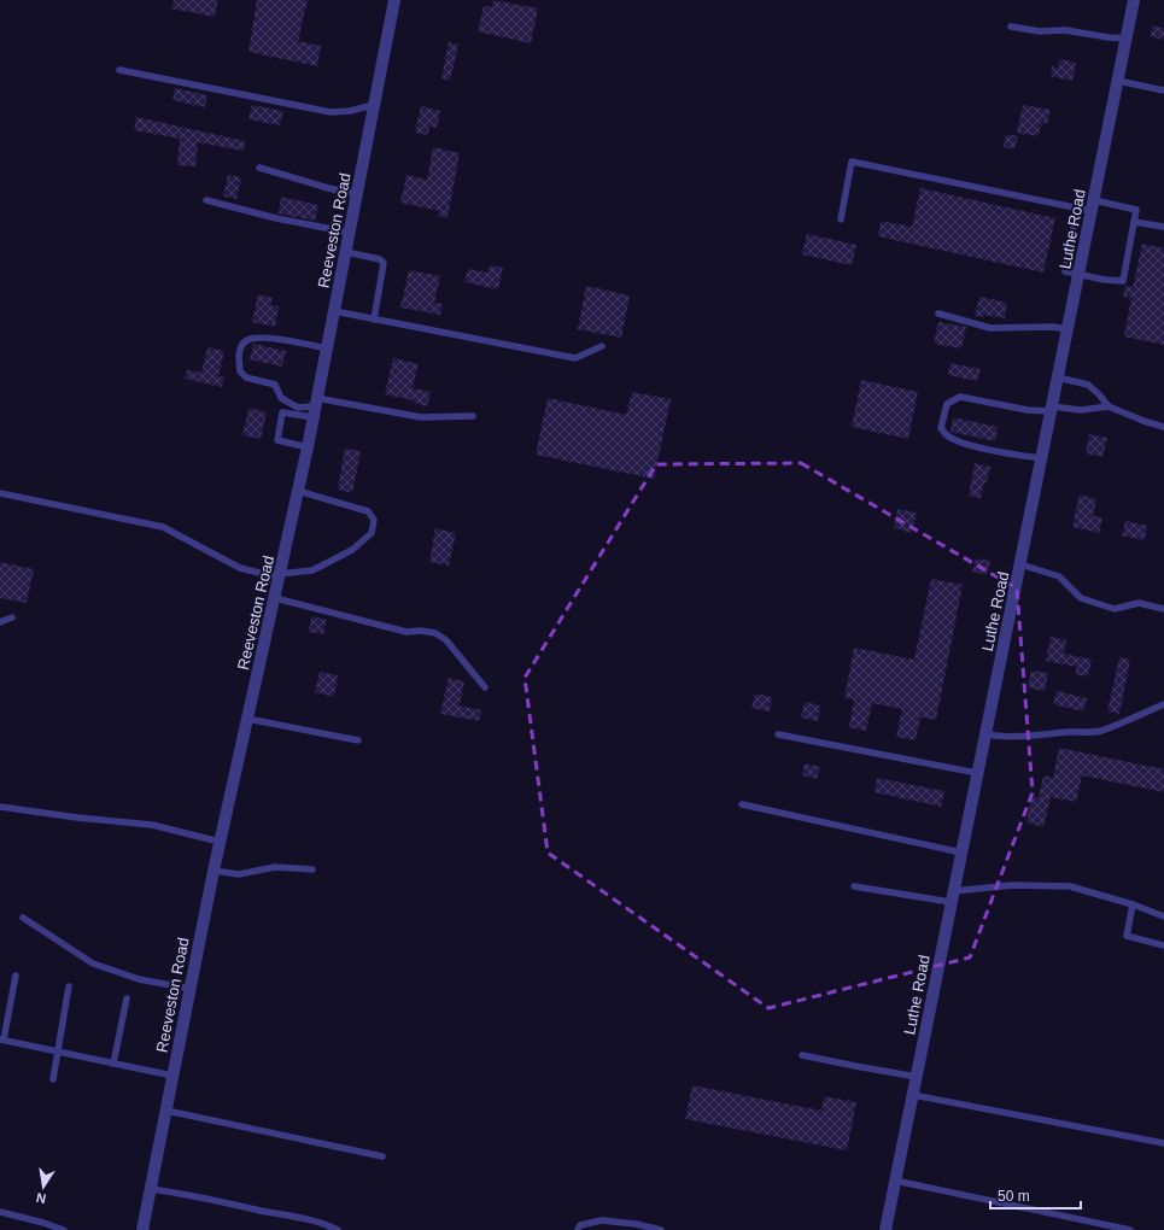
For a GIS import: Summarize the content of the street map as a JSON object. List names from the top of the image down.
{
  "streets": {
    "street": ["Luthe Road", "Reeveston Road"]
  },
  "scale_bar": "50 m",
  "north": "bottom"
}
